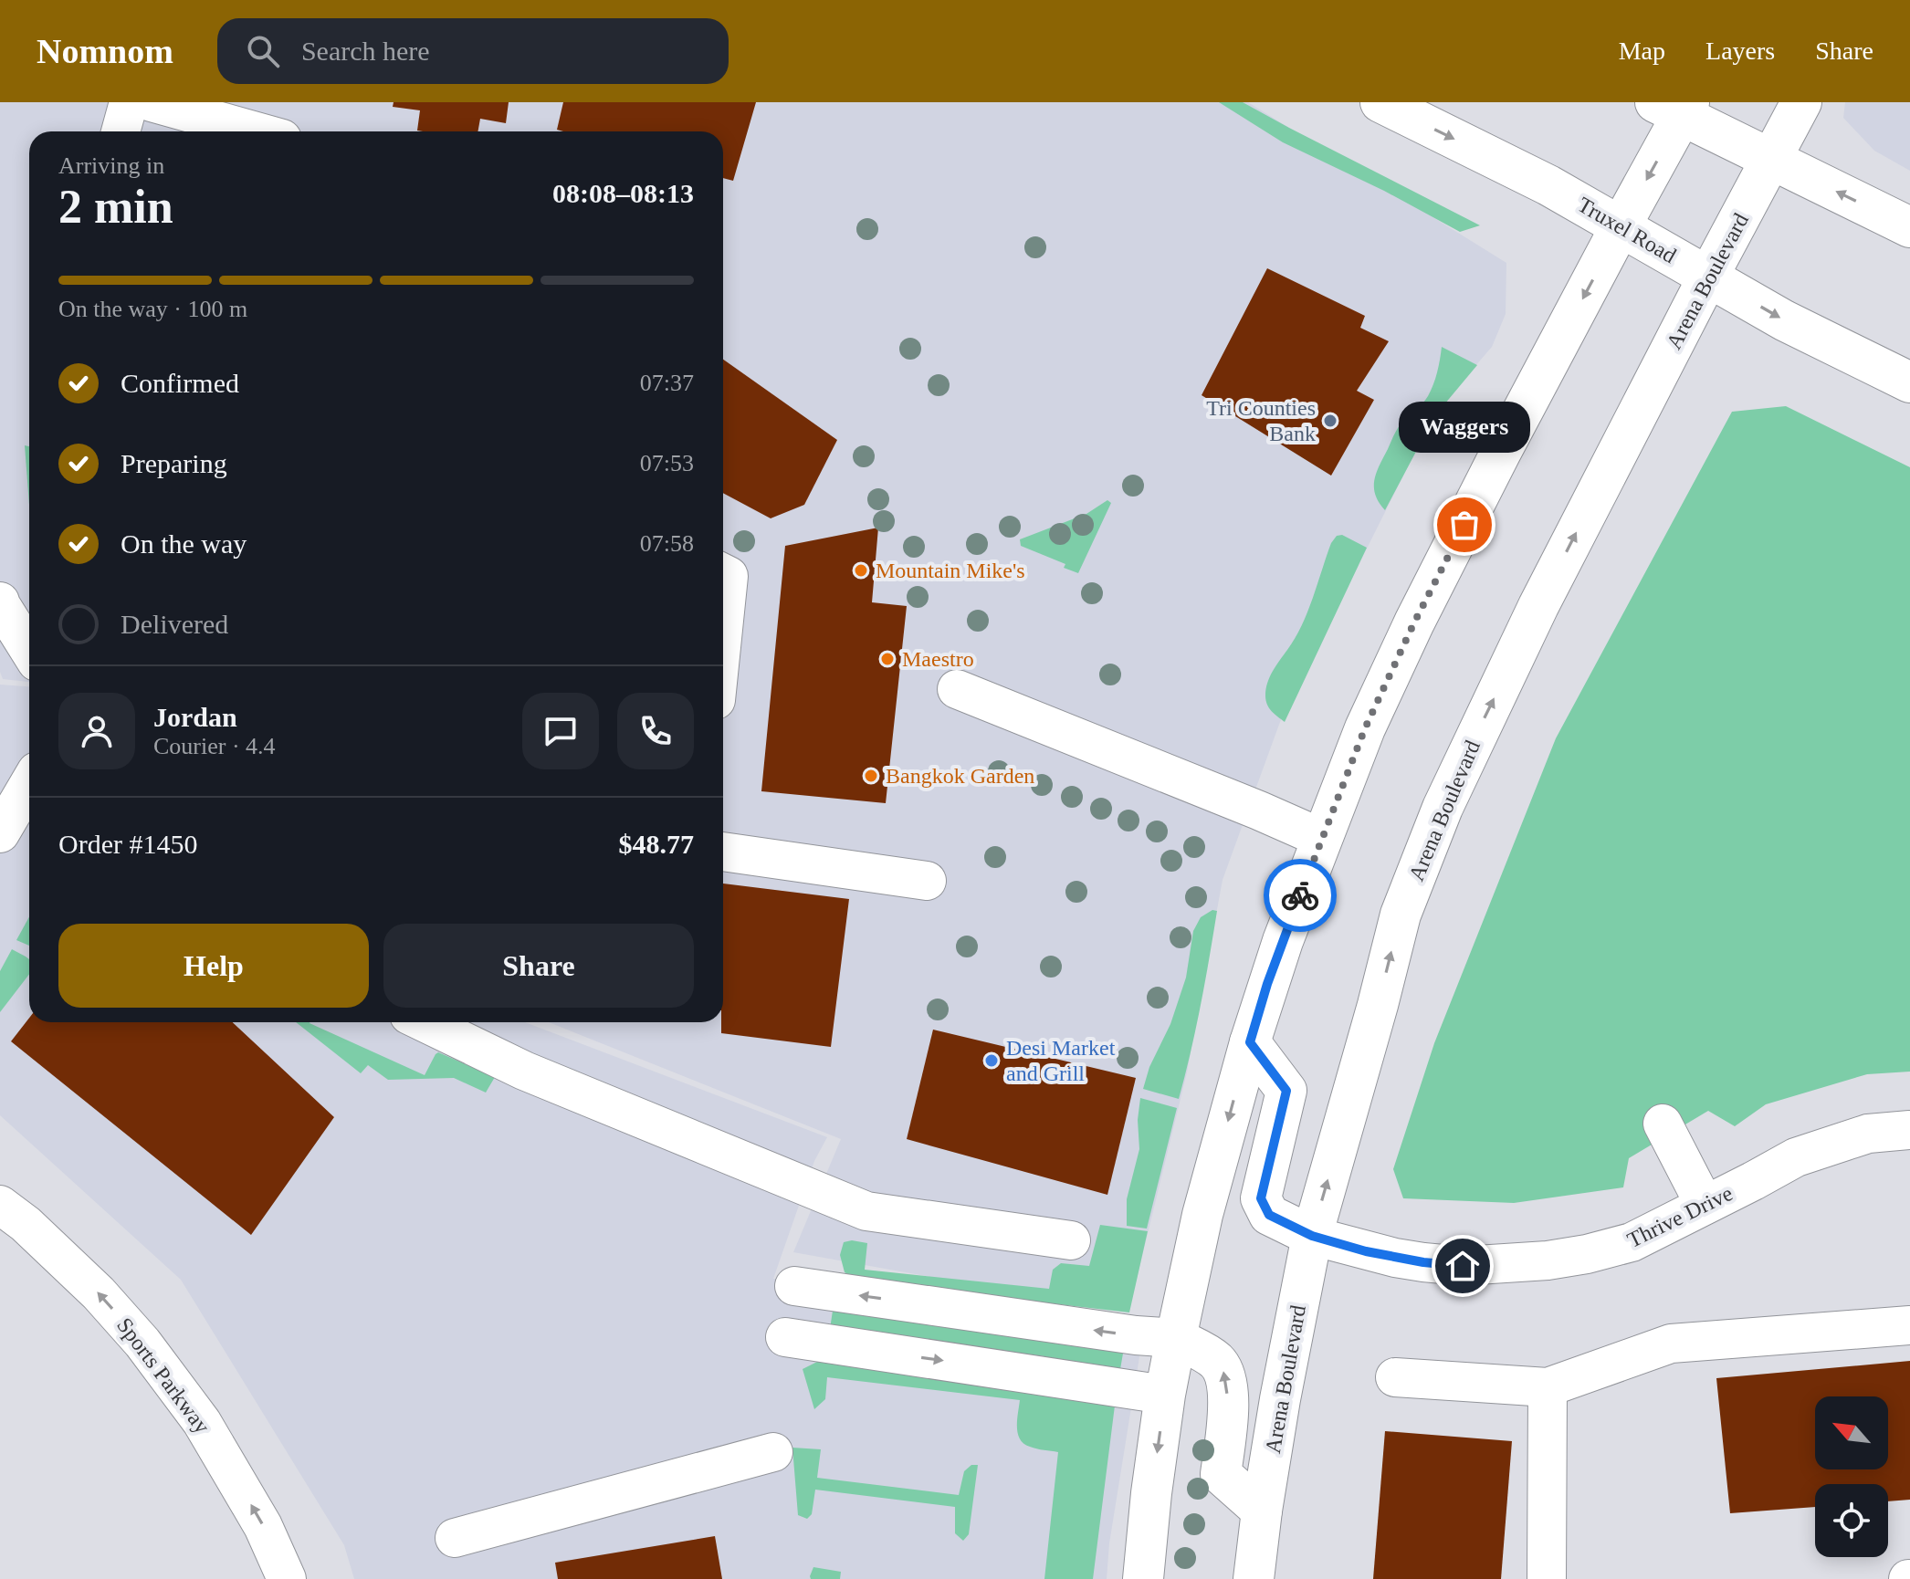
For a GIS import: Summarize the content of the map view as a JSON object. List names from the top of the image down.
{
  "streets": {
    "main road": ["Truxel Road", "Arena Boulevard"],
    "street": ["Thrive Drive", "Sports Parkway"]
  },
  "crossings": [
    ["Truxel Road", "Arena Boulevard"],
    ["Arena Boulevard", "Thrive Drive"]
  ],
  "one_way": ["Sports Parkway"],
  "places": [
    "Tri Counties Bank",
    "Waggers",
    "Mountain Mike's",
    "Maestro",
    "Bangkok Garden",
    "Desi Market and Grill"
  ],
  "north": "top left",
  "page": {
    "header": "Nomnom",
    "search": "Search here",
    "nav": ["Map", "Layers", "Share"],
    "heading": ["2 min", "Arriving in", "08:08–08:13"],
    "panel": [
      "Jordan",
      "Courier · 4.4",
      "Order #1450",
      "$48.77"
    ],
    "bar": "On the way · 100 m",
    "list": [
      ["Confirmed", "07:37"],
      ["Preparing", "07:53"],
      ["On the way", "07:58"],
      "Delivered"
    ],
    "bubble": "Waggers",
    "buttons": ["Help", "Share"]
  }
}
